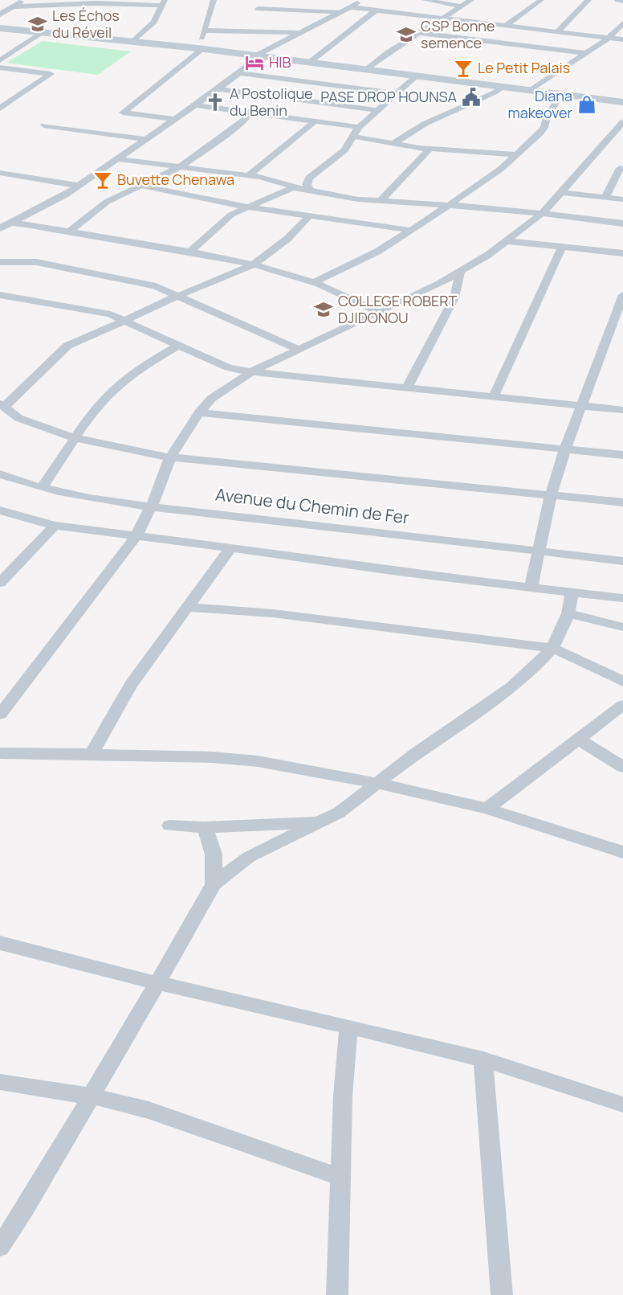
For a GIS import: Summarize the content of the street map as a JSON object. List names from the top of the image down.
{
  "streets": {
    "street": ["Avenue du Chemin de Fer"]
  },
  "places": {
    "school or university": ["Les Échos du Réveil", "CSP Bonne semence", "COLLEGE ROBERT DJIDONOU"],
    "hotel": ["HIB"],
    "bar": ["Le Petit Palais", "Buvette Chenawa"],
    "public building": ["PASE DROP HOUNSA"],
    "church": ["A Postolique du Benin"],
    "shop": ["Diana makeover"]
  }
}
